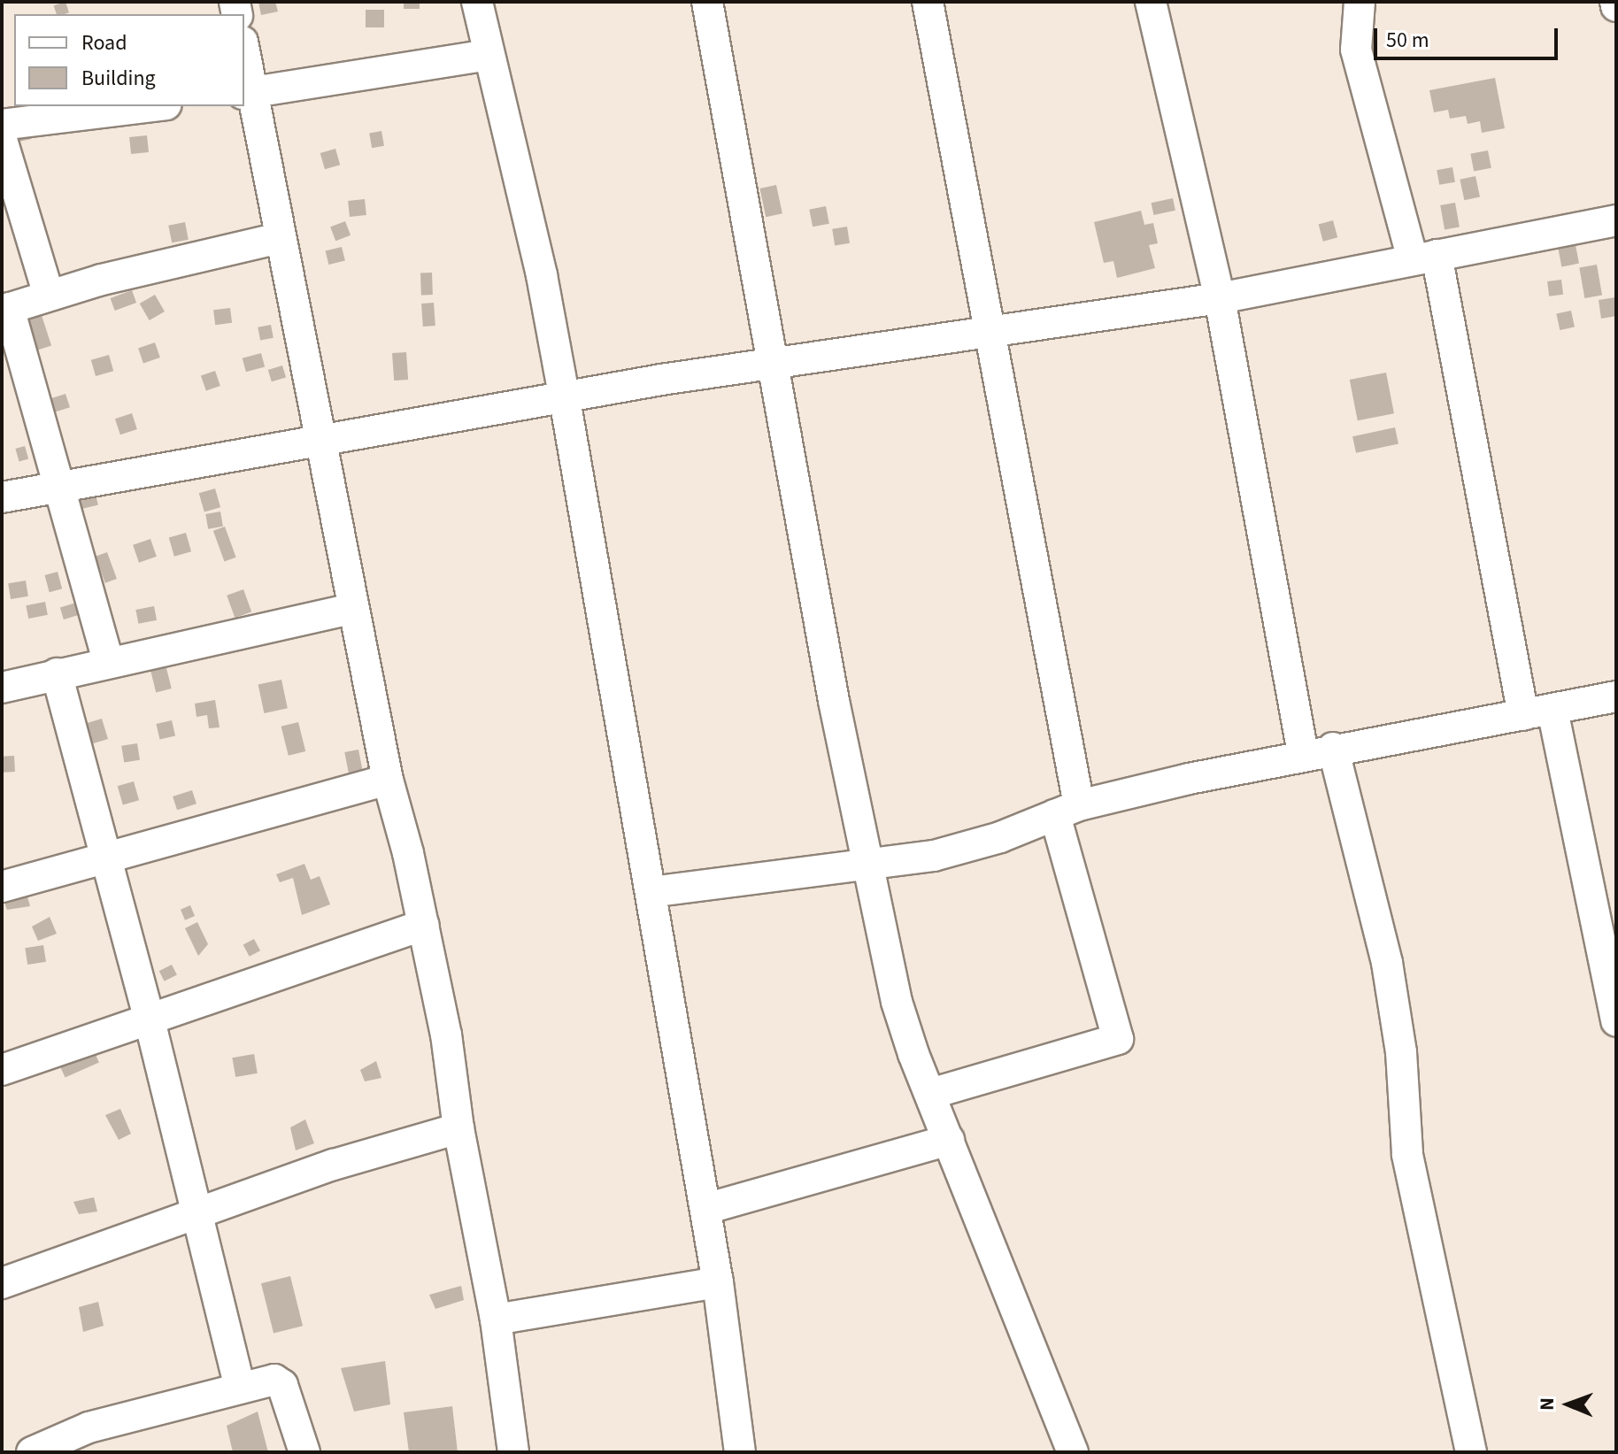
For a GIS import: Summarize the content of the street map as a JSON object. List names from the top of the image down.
{
  "legend": ["Road", "Building"],
  "scale_bar": "50 m",
  "north": "left"
}
